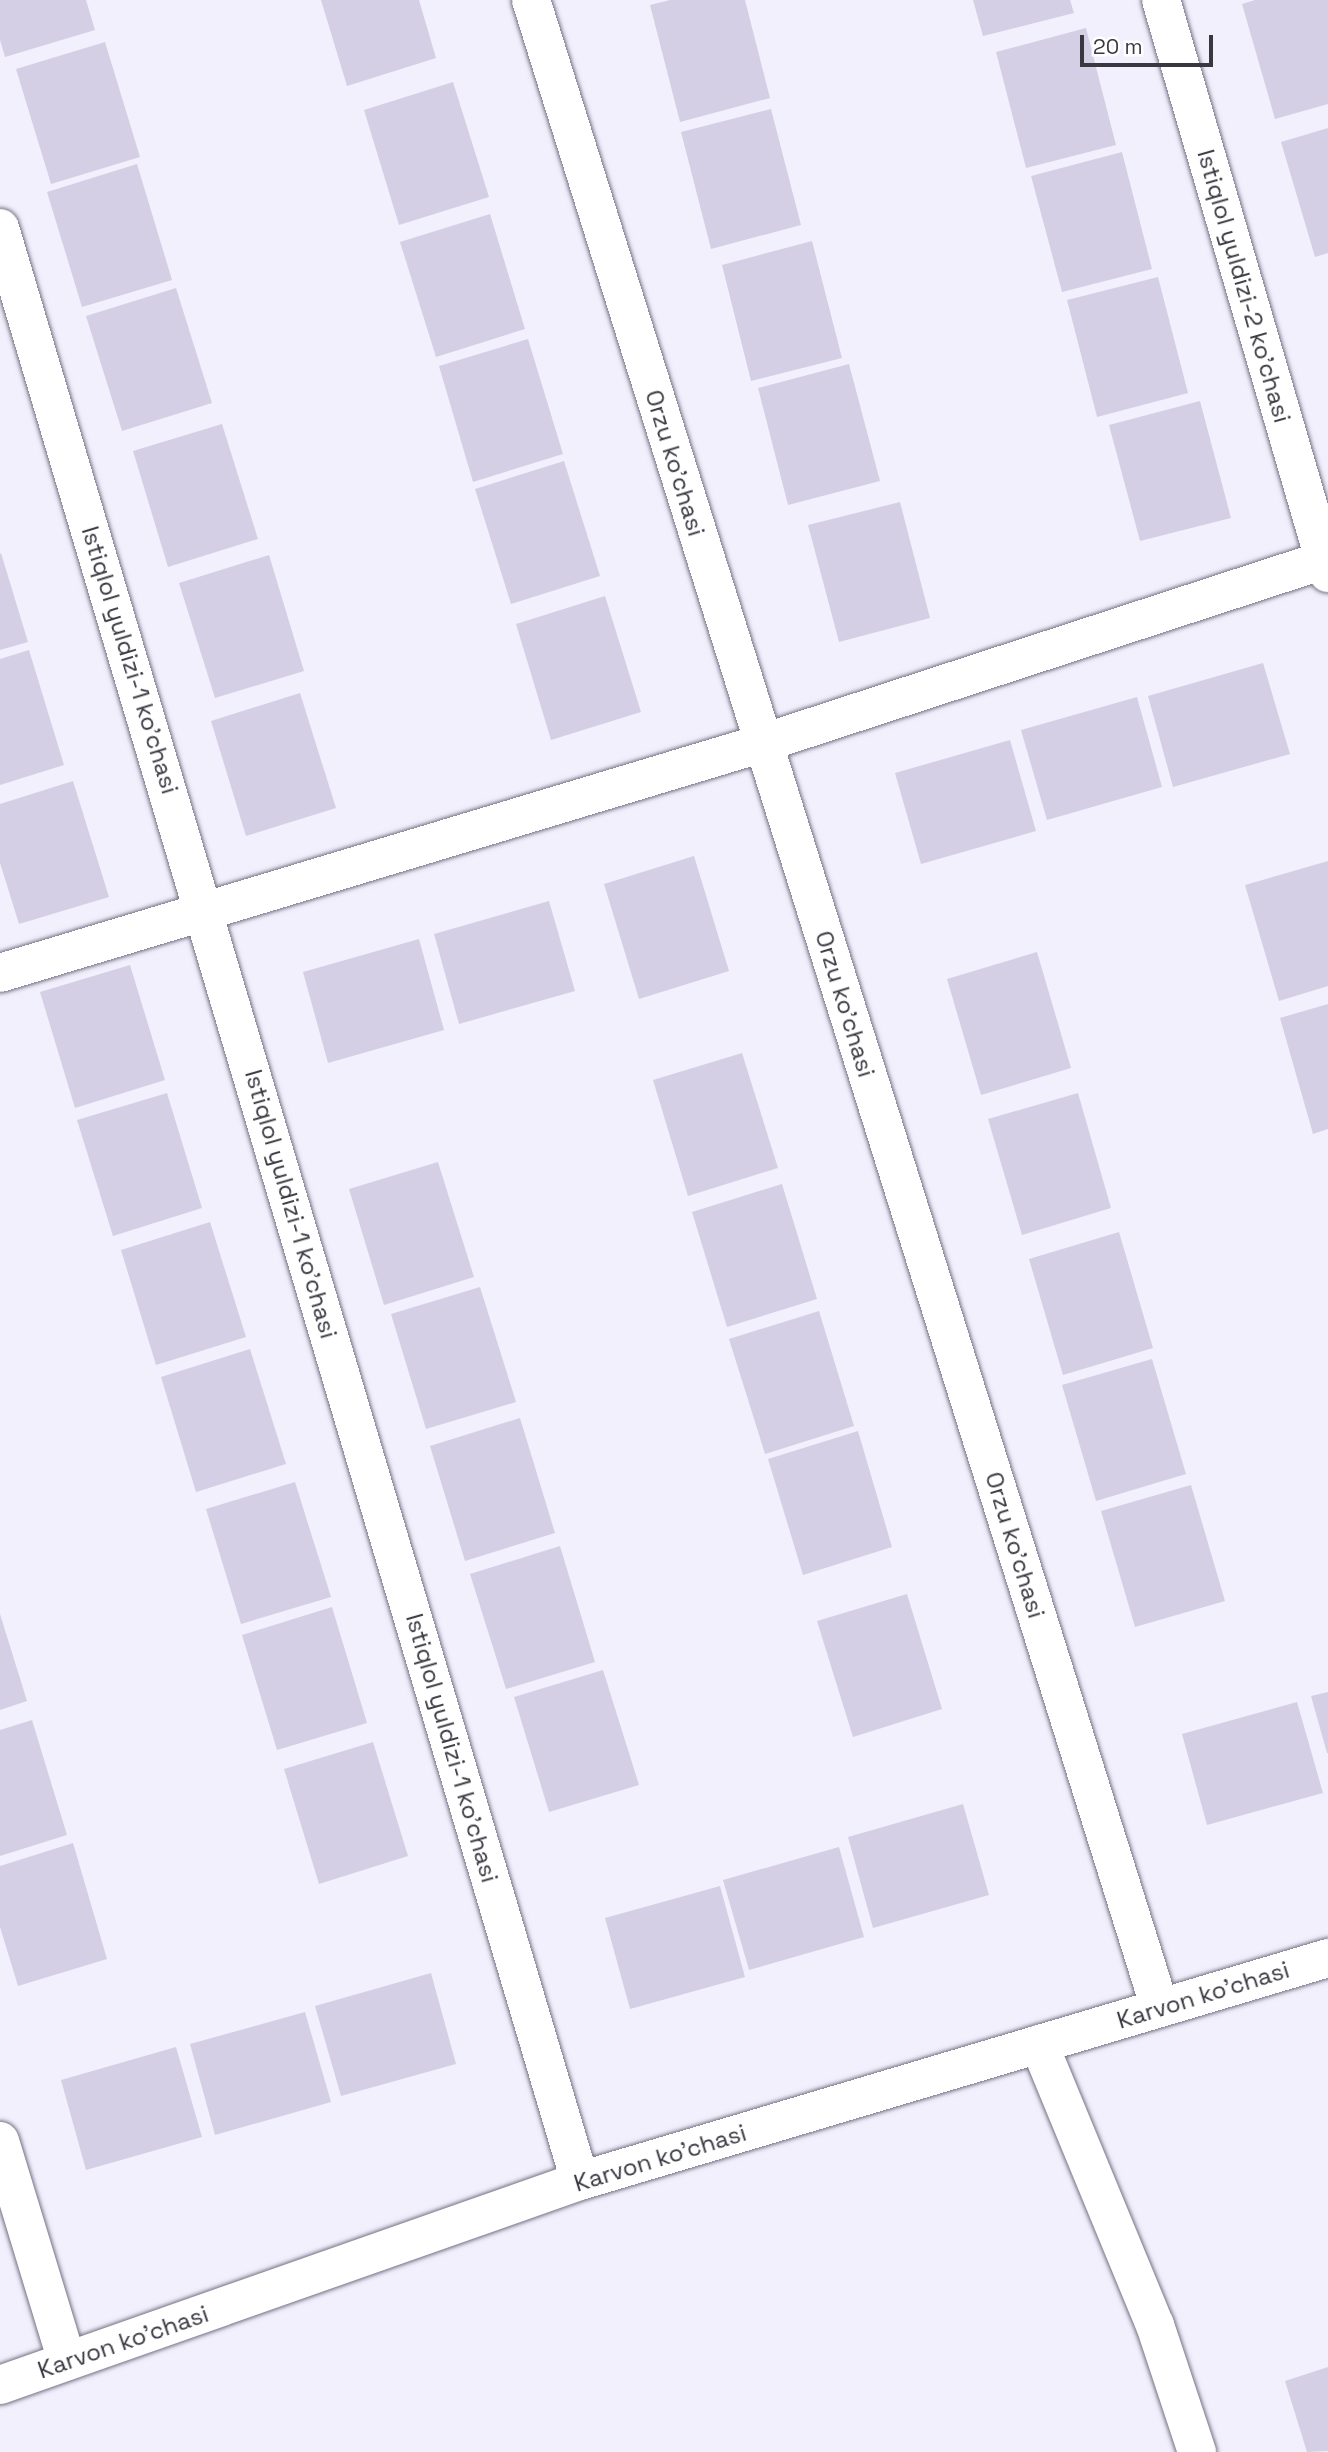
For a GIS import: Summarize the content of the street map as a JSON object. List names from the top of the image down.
{
  "streets": {
    "street": [
      "Istiqlol yuldizi-2 ko'chasi",
      "Orzu ko'chasi",
      "Istiqlol yuldizi-1 ko'chasi",
      "Karvon ko'chasi"
    ]
  },
  "crossings": [
    ["Orzu ko'chasi", "Karvon ko'chasi"],
    ["Istiqlol yuldizi-1 ko'chasi", "Karvon ko'chasi"]
  ],
  "scale_bar": "20 m"
}
